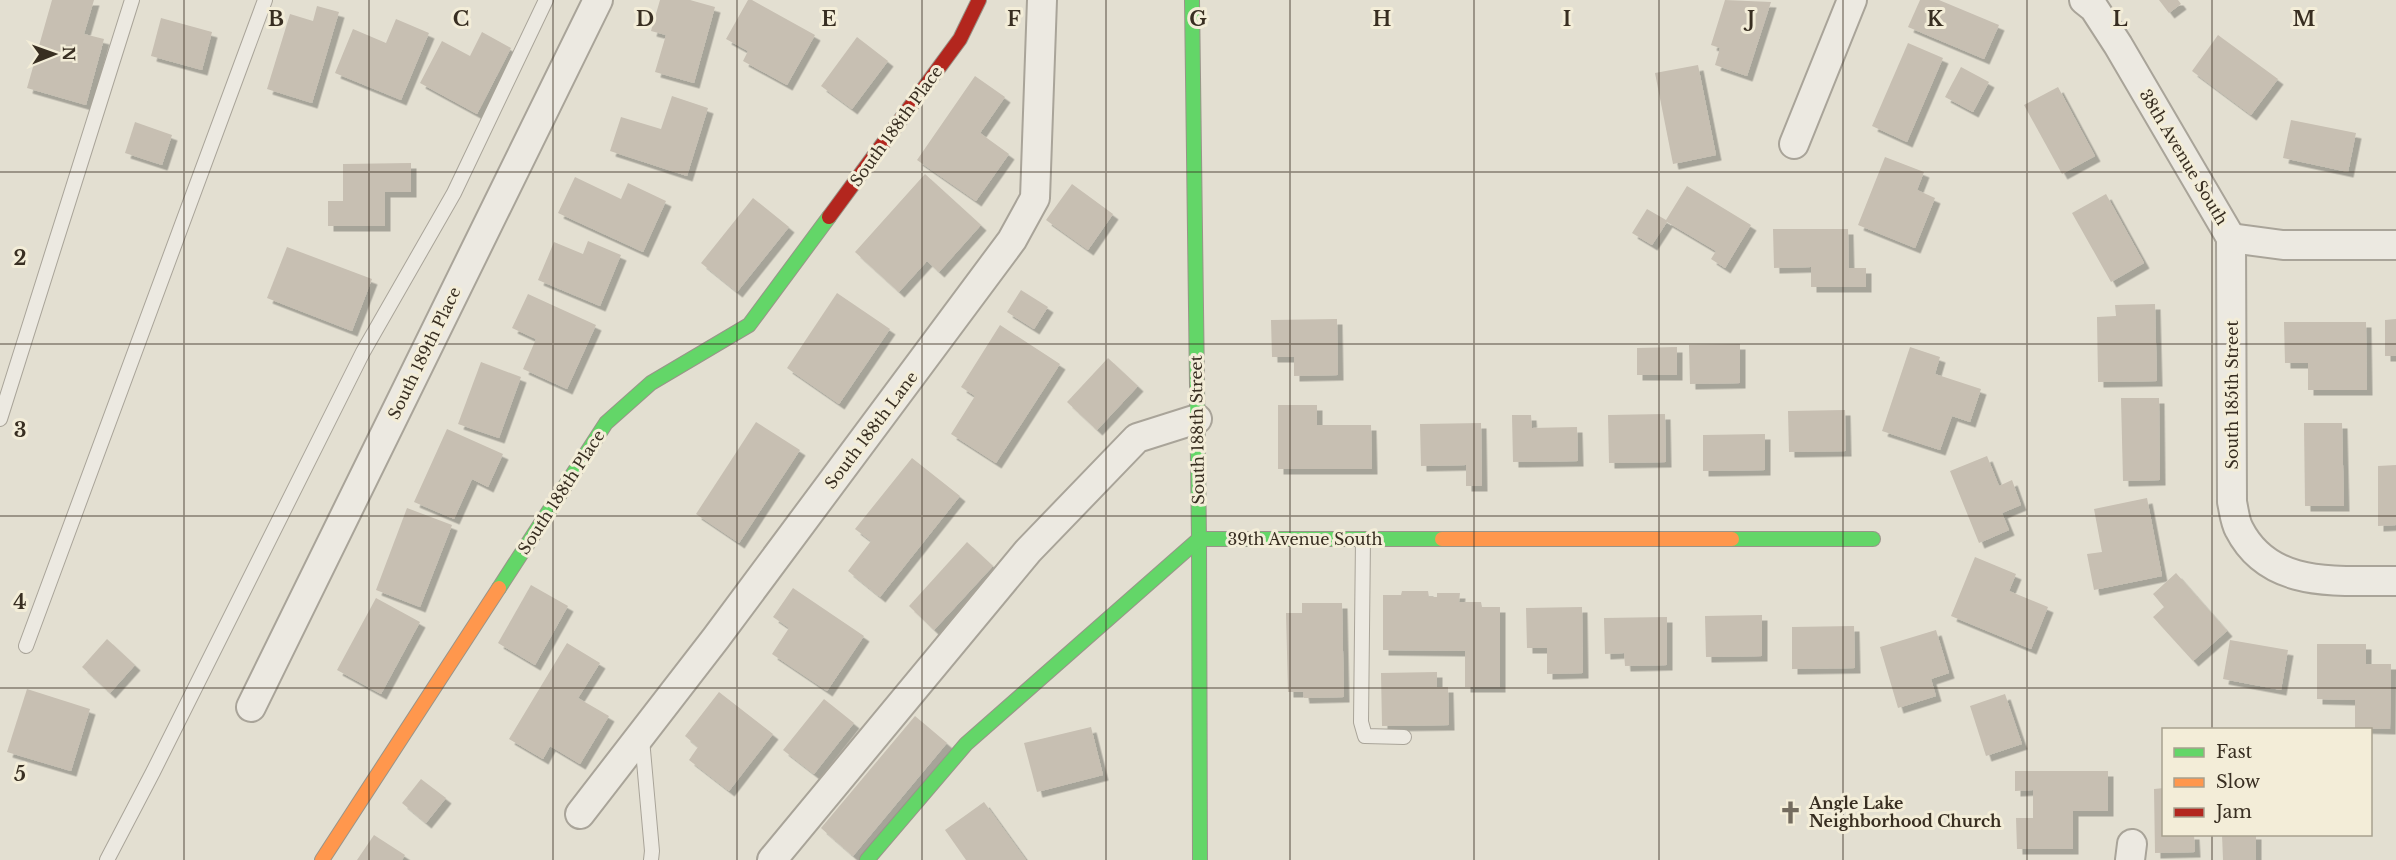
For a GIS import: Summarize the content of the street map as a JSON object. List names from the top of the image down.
{
  "streets": {
    "street": [
      "South 188th Place",
      "38th Avenue South",
      "South 189th Place",
      "South 185th Street",
      "South 188th Lane",
      "South 188th Street",
      "39th Avenue South"
    ]
  },
  "crossings": [
    ["38th Avenue South", "South 185th Street"],
    ["South 188th Street", "39th Avenue South"]
  ],
  "places": {
    "church": ["Angle Lake Neighborhood Church"]
  },
  "legend": ["Fast", "Slow", "Jam"],
  "north": "right",
  "grid": {
    "columns": [
      "B",
      "C",
      "D",
      "E",
      "F",
      "G",
      "H",
      "I",
      "J",
      "K",
      "L",
      "M"
    ],
    "rows": [
      "2",
      "3",
      "4",
      "5"
    ]
  }
}
